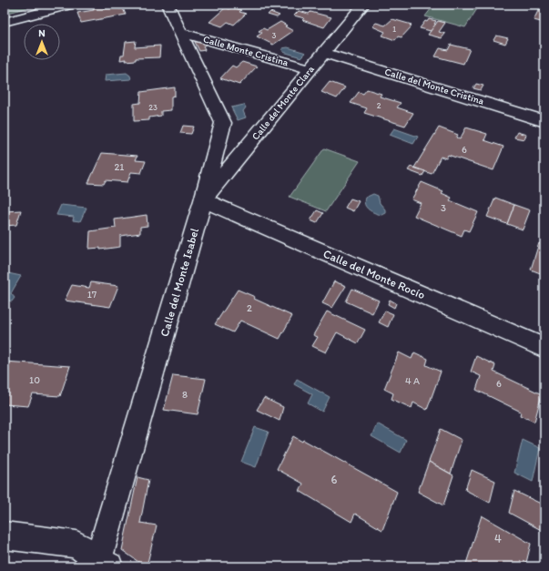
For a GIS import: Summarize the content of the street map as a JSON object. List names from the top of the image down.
{
  "streets": {
    "street": [
      "Calle Monte Cristina",
      "Calle del Monte Cristina",
      "Calle del Monte Clara",
      "Calle del Monte Rocío",
      "Calle del Monte Isabel"
    ]
  },
  "crossings": [
    ["Calle Monte Cristina", "Calle del Monte Clara"],
    ["Calle Monte Cristina", "Calle del Monte Isabel"],
    ["Calle del Monte Cristina", "Calle del Monte Clara"],
    ["Calle del Monte Clara", "Calle del Monte Rocío"],
    ["Calle del Monte Clara", "Calle del Monte Isabel"],
    ["Calle del Monte Rocío", "Calle del Monte Isabel"]
  ],
  "house_numbers": [
    "1",
    "3",
    "2",
    "23",
    "6",
    "21",
    "3",
    "17",
    "2",
    "10",
    "4 A",
    "6",
    "8",
    "6",
    "4"
  ],
  "north": "top"
}
